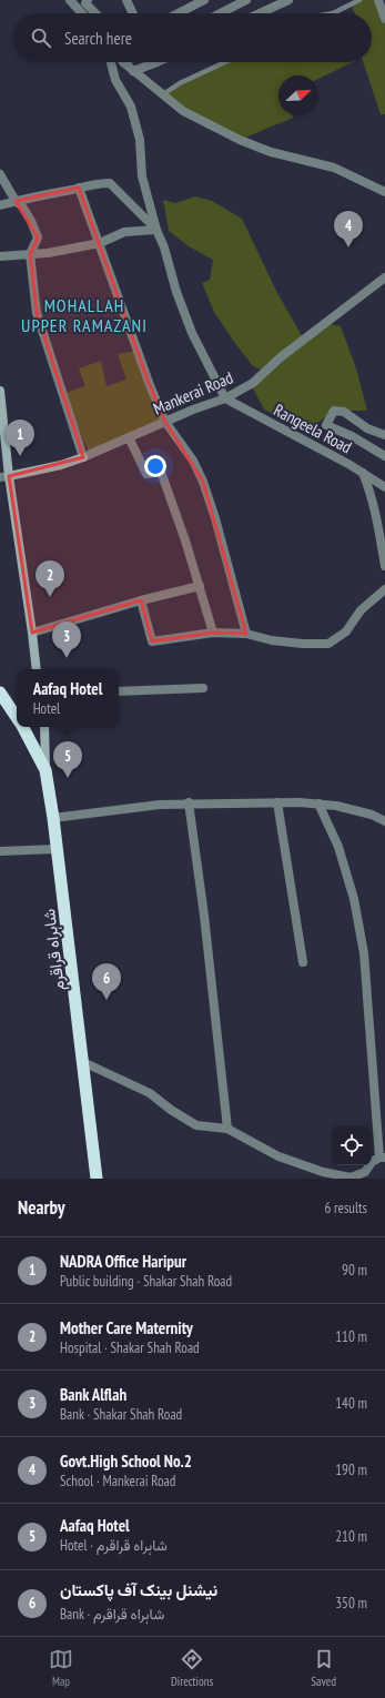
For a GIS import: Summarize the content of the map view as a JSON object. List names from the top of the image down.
{
  "streets": {
    "highway": ["شاہراہ قراقرم"],
    "main road": ["Mankerai Road"],
    "street": ["Rangeela Road"]
  },
  "crossings": [
    ["Mankerai Road", "Rangeela Road"]
  ],
  "districts": ["MOHALLAH UPPER RAMAZANI"],
  "north": "top right",
  "page": {
    "search": "Search here",
    "pins": [
      "4",
      "1",
      "2",
      "3",
      "5",
      "6"
    ],
    "popup": ["Aafaq Hotel", "Hotel"],
    "heading": ["Nearby", "6 results"],
    "list": [
      {
        "mark": "1",
        "name": "NADRA Office Haripur",
        "note": "Public building · Shakar Shah Road",
        "value": "90 m"
      },
      {
        "mark": "2",
        "name": "Mother Care Maternity",
        "note": "Hospital · Shakar Shah Road",
        "value": "110 m"
      },
      {
        "mark": "3",
        "name": "Bank Alflah",
        "note": "Bank · Shakar Shah Road",
        "value": "140 m"
      },
      {
        "mark": "4",
        "name": "Govt.High School No.2",
        "note": "School · Mankerai Road",
        "value": "190 m"
      },
      {
        "mark": "5",
        "name": "Aafaq Hotel",
        "note": "Hotel · شاہراہ قراقرم",
        "value": "210 m"
      },
      {
        "mark": "6",
        "name": "نیشنل بینک آف پاکستان",
        "note": "Bank · شاہراہ قراقرم",
        "value": "350 m"
      }
    ],
    "nav": ["Map", "Directions", "Saved"]
  }
}
